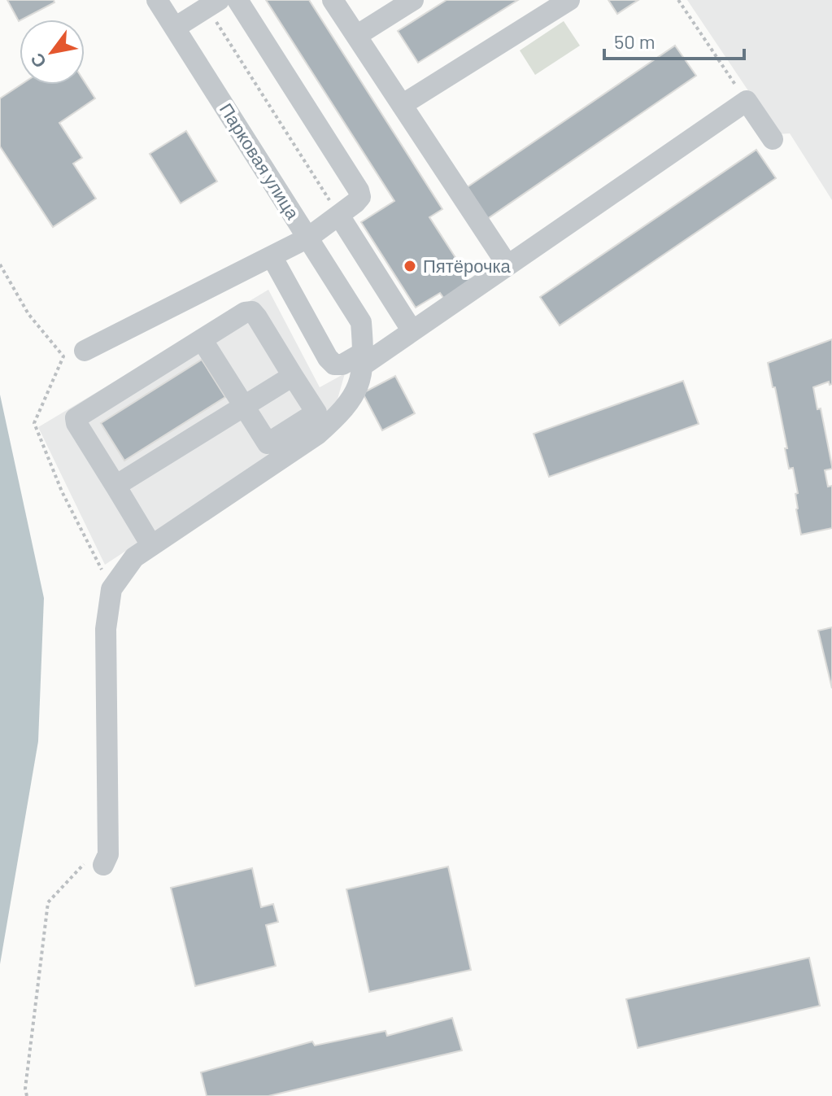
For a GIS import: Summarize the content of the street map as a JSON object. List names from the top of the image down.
{
  "streets": {
    "street": ["Парковая улица"]
  },
  "places": ["Пятёрочка"],
  "scale_bar": "50 m",
  "north": "bottom left"
}
